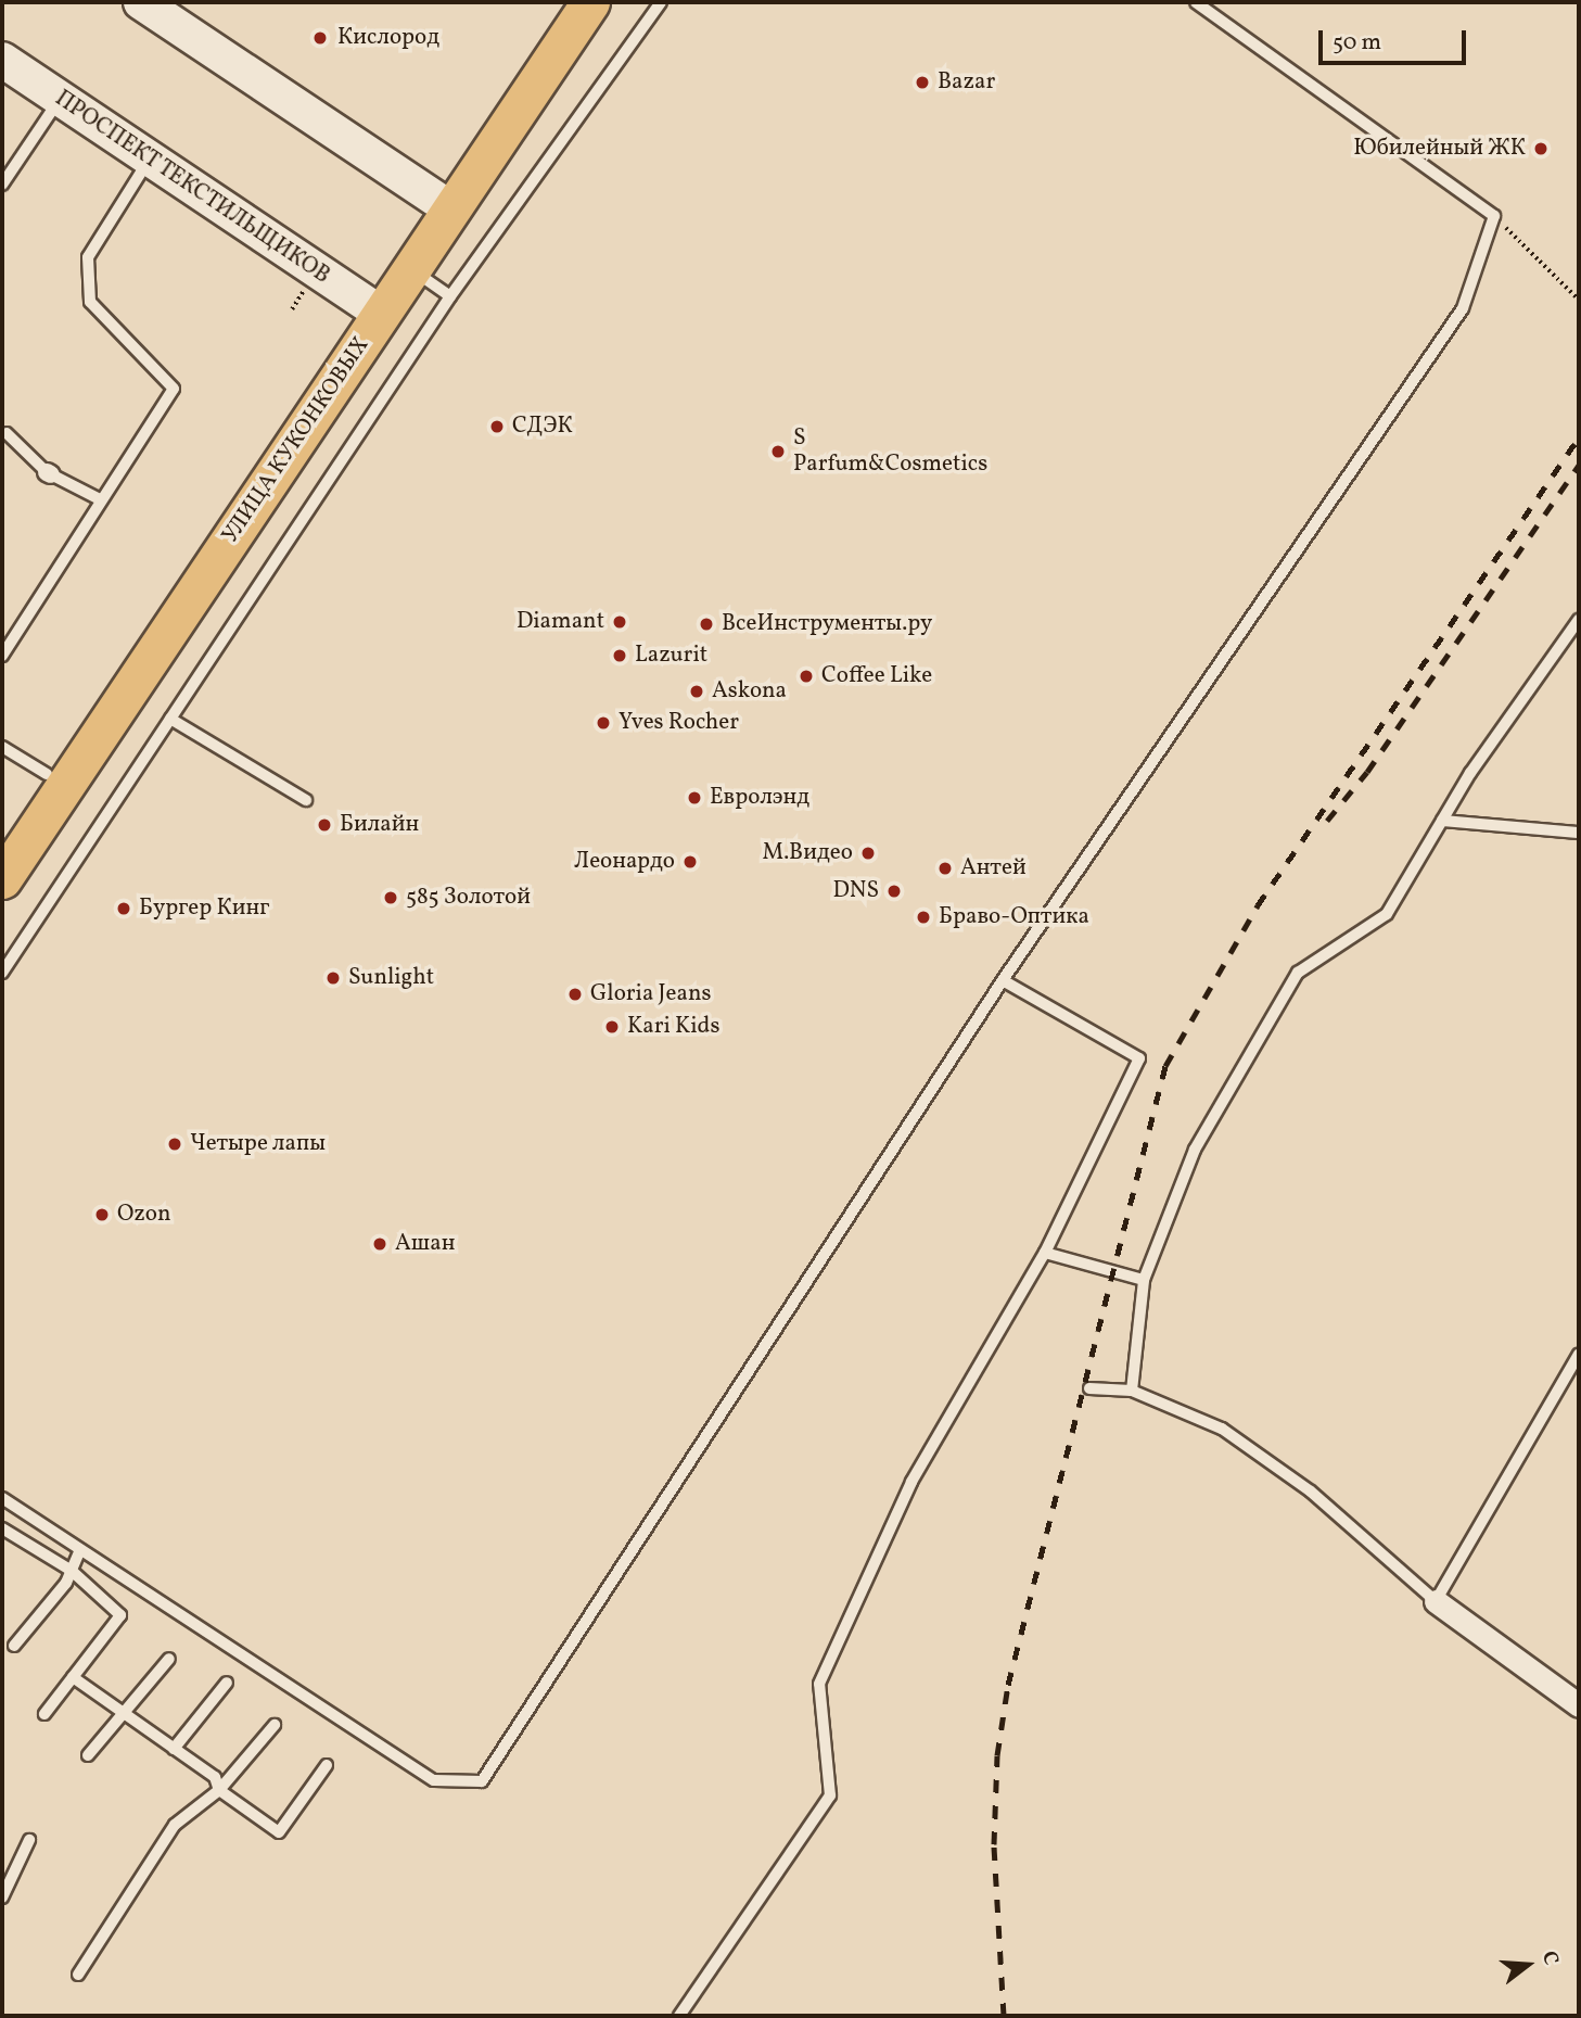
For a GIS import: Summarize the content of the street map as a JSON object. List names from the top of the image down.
{
  "streets": {
    "main road": ["ПРОСПЕКТ ТЕКСТИЛЬЩИКОВ", "УЛИЦА КУКОНКОВЫХ"]
  },
  "crossings": [
    ["ПРОСПЕКТ ТЕКСТИЛЬЩИКОВ", "УЛИЦА КУКОНКОВЫХ"]
  ],
  "places": [
    "Кислород",
    "Bazar",
    "Юбилейный ЖК",
    "СДЭК",
    "S Parfum&Cosmetics",
    "Diamant",
    "ВсеИнструменты.ру",
    "Lazurit",
    "Coffee Like",
    "Askona",
    "Yves Rocher",
    "Евролэнд",
    "Билайн",
    "М.Видео",
    "Леонардо",
    "Антей",
    "DNS",
    "585 Золотой",
    "Бургер Кинг",
    "Браво-Оптика",
    "Sunlight",
    "Gloria Jeans",
    "Kari Kids",
    "Четыре лапы",
    "Ozon",
    "Ашан"
  ],
  "scale_bar": "50 m",
  "north": "right"
}
